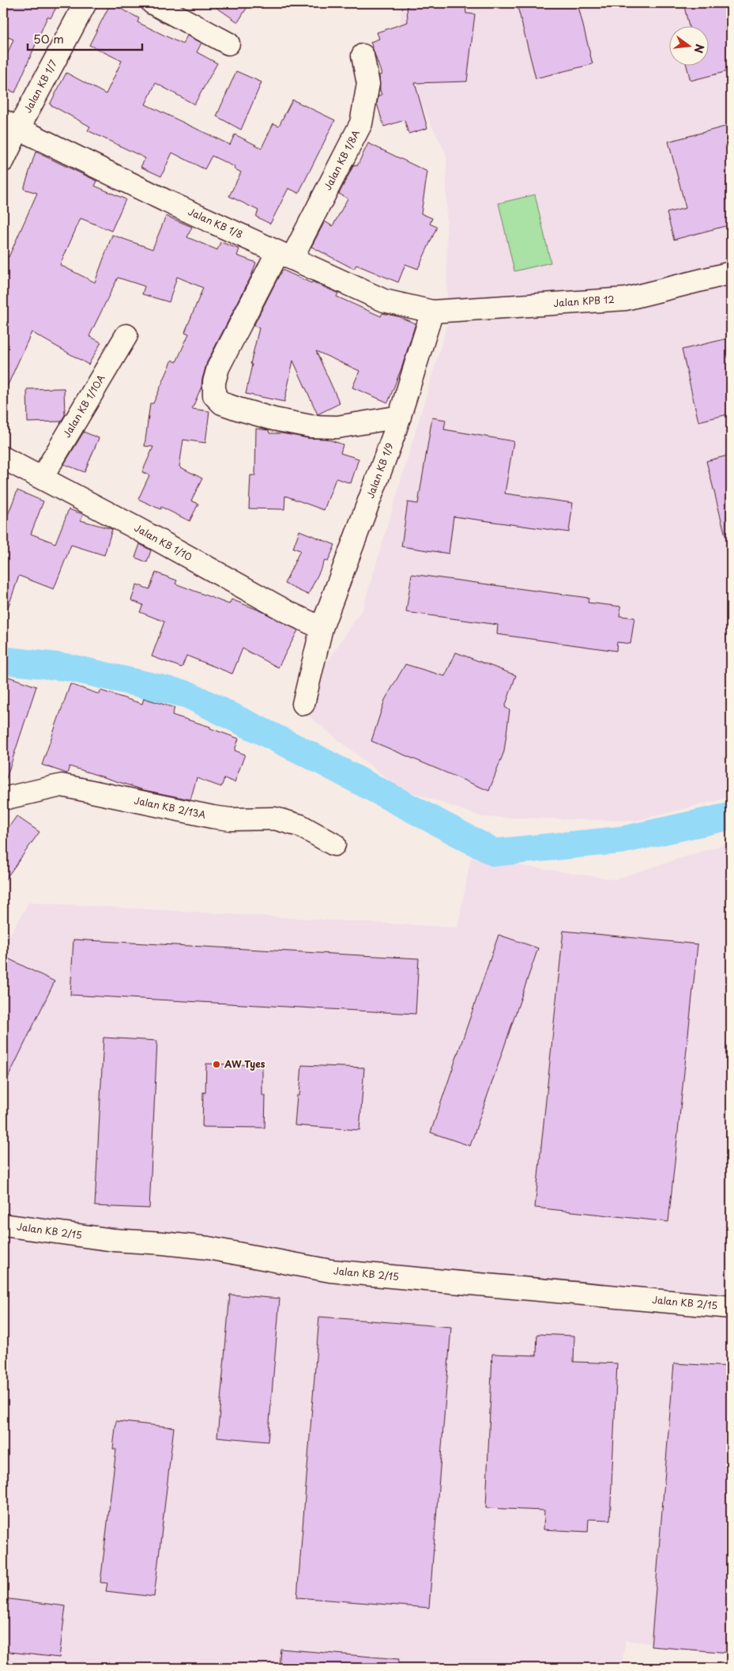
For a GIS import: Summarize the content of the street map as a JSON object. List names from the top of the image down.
{
  "streets": {
    "street": [
      "Jalan KB 1/7",
      "Jalan KB 1/8A",
      "Jalan KB 1/8",
      "Jalan KPB 12",
      "Jalan KB 1/10A",
      "Jalan KB 1/9",
      "Jalan KB 1/10",
      "Jalan KB 2/13A",
      "Jalan KB 2/15"
    ]
  },
  "crossings": [
    ["Jalan KB 1/7", "Jalan KB 1/8"],
    ["Jalan KB 1/8A", "Jalan KB 1/8"],
    ["Jalan KB 1/8A", "Jalan KB 1/9"],
    ["Jalan KB 1/8", "Jalan KPB 12"],
    ["Jalan KB 1/8", "Jalan KB 1/9"],
    ["Jalan KPB 12", "Jalan KB 1/9"],
    ["Jalan KB 1/10A", "Jalan KB 1/10"],
    ["Jalan KB 1/9", "Jalan KB 1/10"]
  ],
  "places": ["AW Tyes"],
  "scale_bar": "50 m",
  "north": "right"
}
